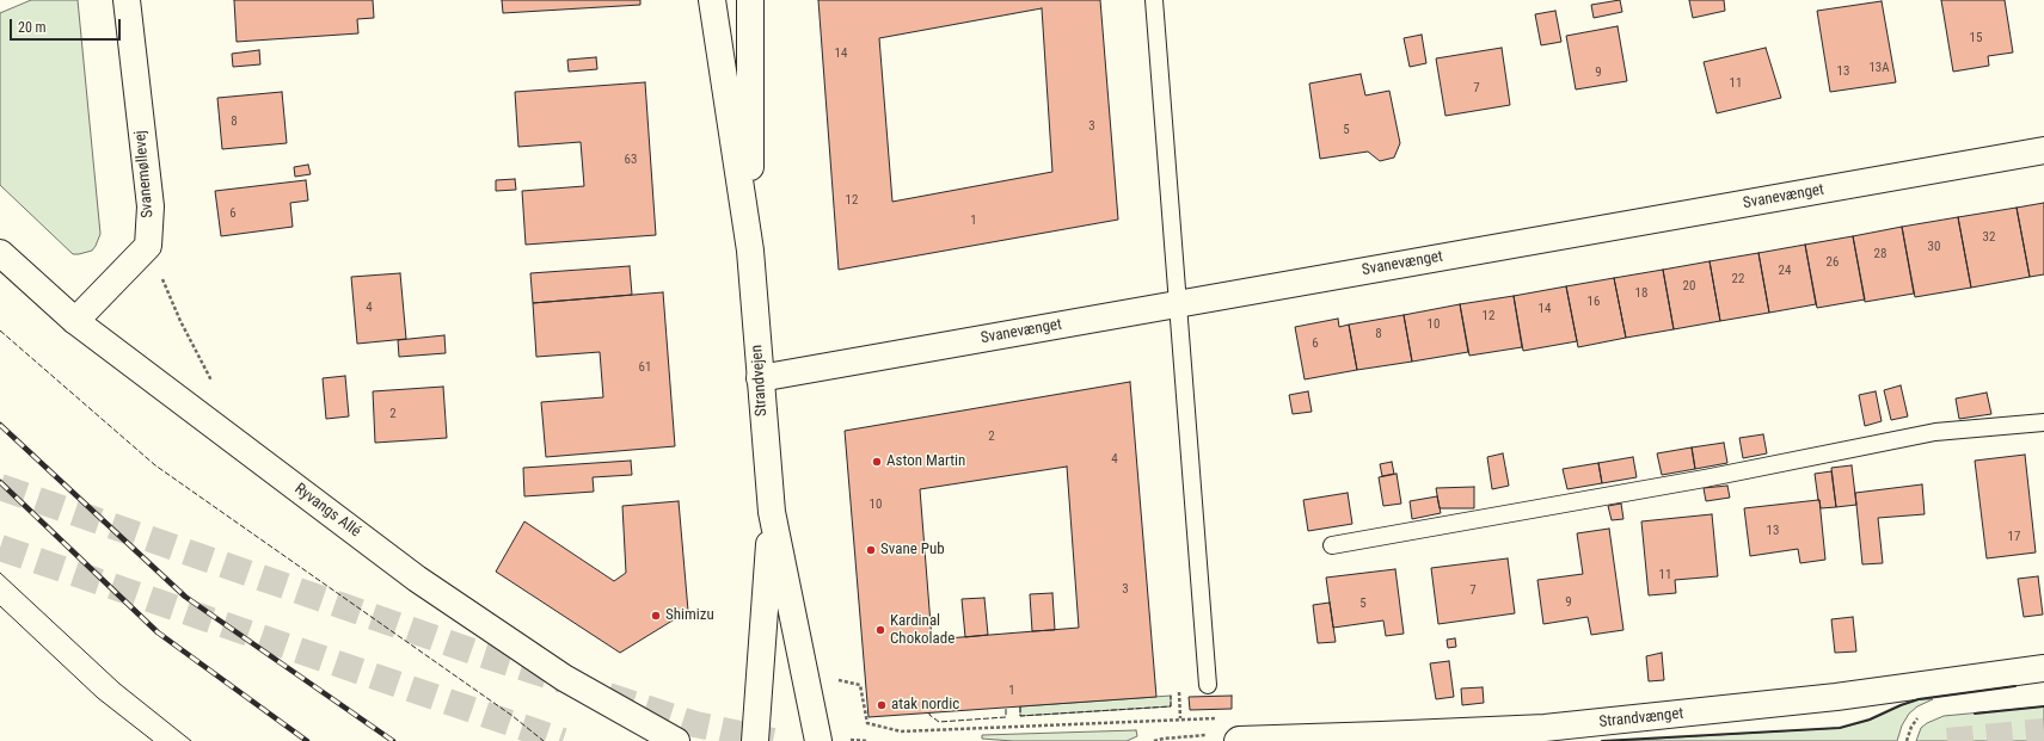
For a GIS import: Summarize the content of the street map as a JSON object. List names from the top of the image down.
{
  "streets": {
    "street": [
      "Svanemøllevej",
      "Svanevænget",
      "Strandvejen",
      "Ryvangs Allé",
      "Strandvænget"
    ]
  },
  "crossings": [
    ["Svanevænget", "Strandvejen"]
  ],
  "places": [
    "Aston Martin",
    "Svane Pub",
    "Shimizu",
    "Kardinal Chokolade",
    "atak nordic"
  ],
  "house_numbers": [
    "15",
    "14",
    "13A",
    "13",
    "9",
    "11",
    "7",
    "8",
    "3",
    "5",
    "63",
    "12",
    "6",
    "1",
    "32",
    "30",
    "28",
    "26",
    "24",
    "22",
    "20",
    "18",
    "16",
    "4",
    "14",
    "12",
    "10",
    "8",
    "6",
    "61",
    "2",
    "2",
    "4",
    "10",
    "13",
    "17",
    "11",
    "3",
    "7",
    "9",
    "5",
    "1"
  ],
  "scale_bar": "20 m"
}
